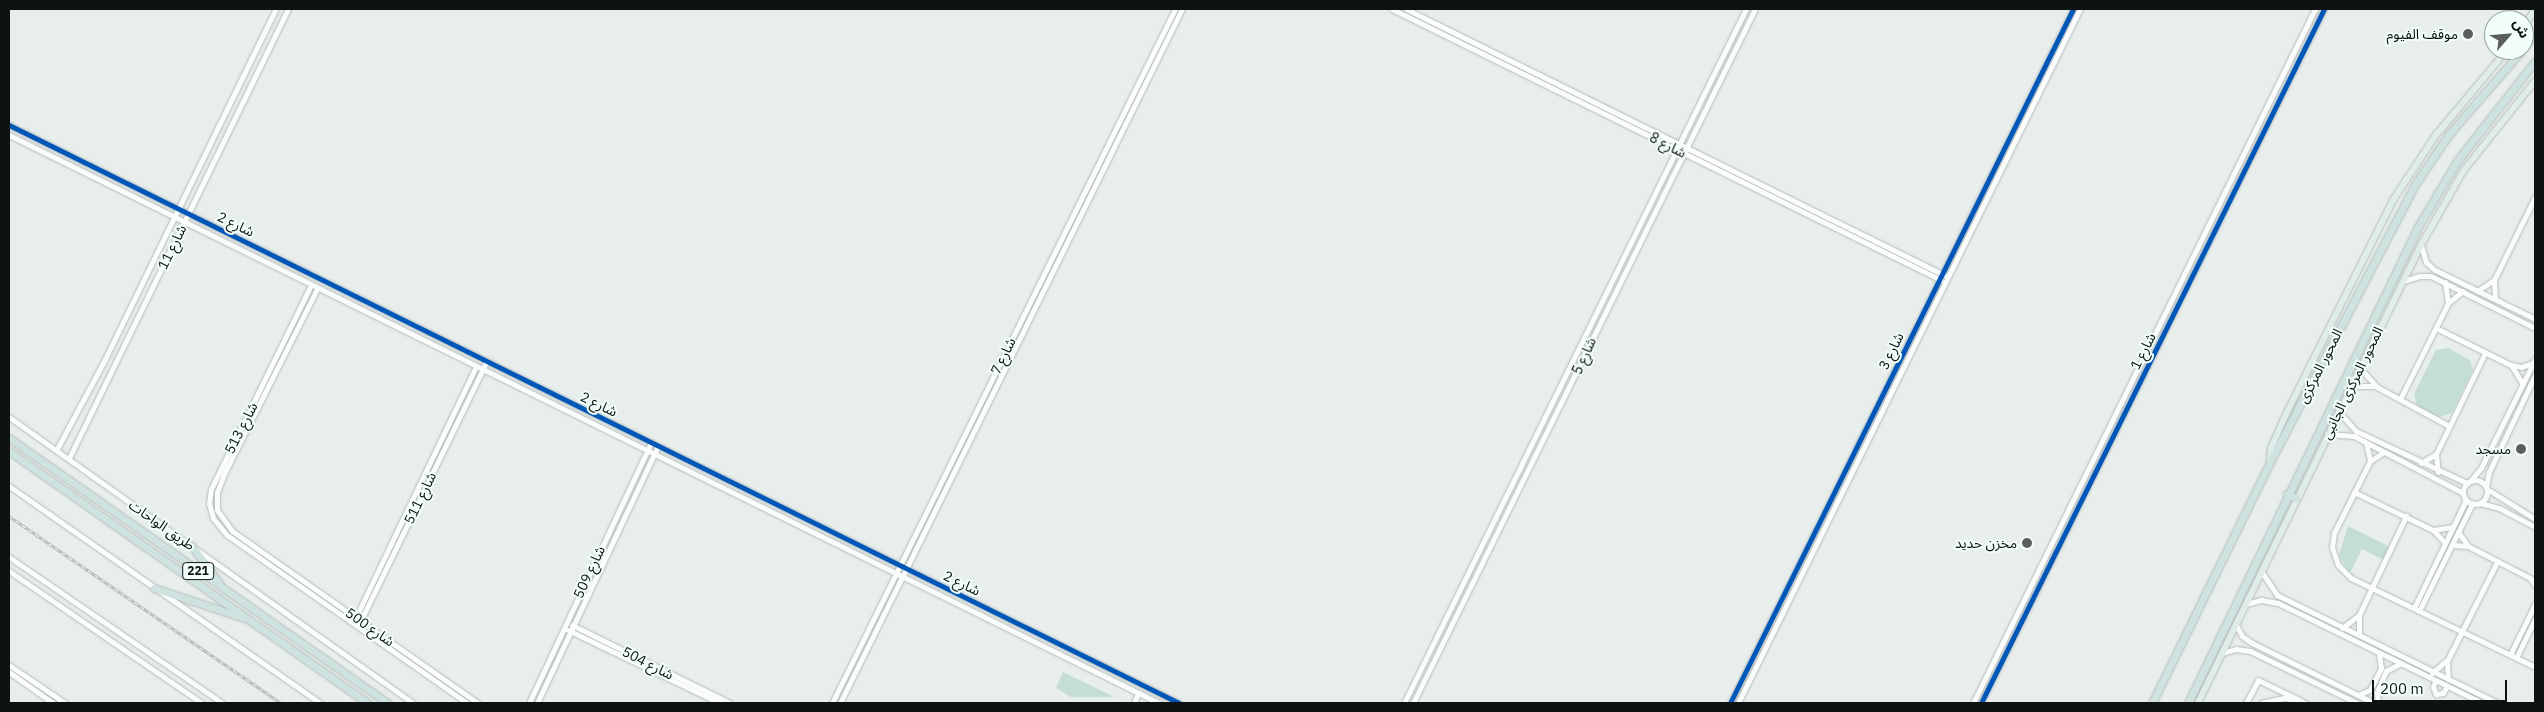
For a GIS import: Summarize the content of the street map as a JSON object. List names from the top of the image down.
{
  "streets": {
    "highway": ["المحور المركزى", "طريق الواحات", "221"],
    "main road": ["المحور المركزى الجانبى"],
    "street": [
      "شارع 8",
      "شارع 2",
      "شارع 11",
      "شارع 3",
      "شارع 1",
      "شارع 7",
      "شارع 5",
      "شارع 513",
      "شارع 511",
      "شارع 509",
      "شارع 500",
      "شارع 504"
    ]
  },
  "crossings": [
    ["شارع 8", "شارع 3"],
    ["شارع 8", "شارع 5"],
    ["شارع 2", "شارع 11"],
    ["شارع 2", "شارع 7"],
    ["شارع 2", "شارع 513"],
    ["شارع 2", "شارع 511"],
    ["شارع 2", "شارع 509"],
    ["شارع 11", "طريق الواحات"],
    ["شارع 513", "شارع 500"],
    ["شارع 511", "شارع 500"],
    ["شارع 509", "شارع 504"]
  ],
  "places": ["موقف الفيوم", "مسجد", "مخزن حديد"],
  "scale_bar": "200 m",
  "north": "top right"
}
